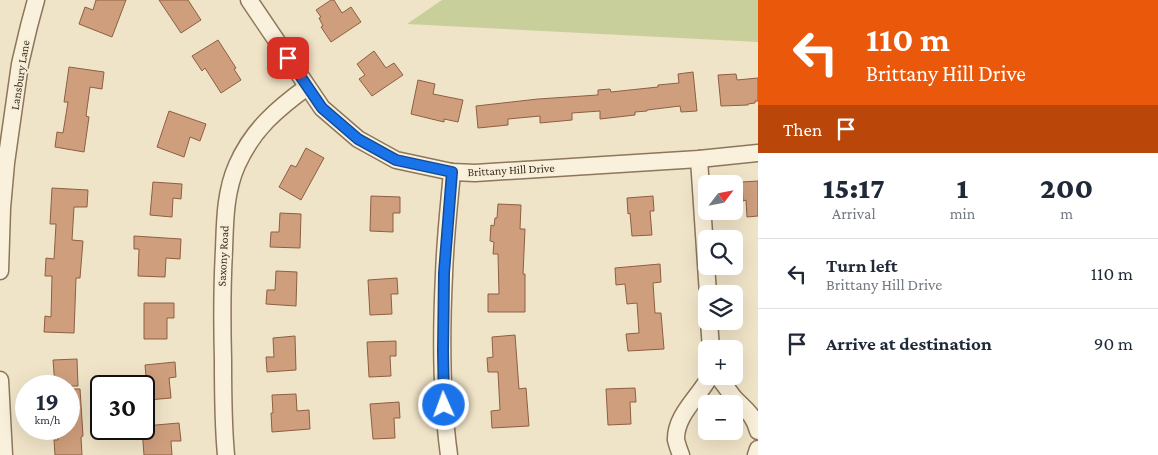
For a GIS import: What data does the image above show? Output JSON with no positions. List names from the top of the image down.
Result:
{
  "streets": {
    "street": ["Lansbury Lane", "Brittany Hill Drive", "Saxony Road"]
  },
  "crossings": [
    ["Brittany Hill Drive", "Saxony Road"]
  ],
  "north": "top right",
  "page": {
    "turn": ["110 m", "Brittany Hill Drive"],
    "then": "Then",
    "eta": [
      "15:17",
      "Arrival",
      "1",
      "min",
      "200",
      "m"
    ],
    "map_buttons": ["+", "−"],
    "list": [
      {
        "name": "Turn left",
        "note": "Brittany Hill Drive",
        "value": "110 m"
      },
      {
        "name": "Arrive at destination",
        "value": "90 m"
      }
    ],
    "speed": "19 km/h",
    "limit": "30"
  }
}
